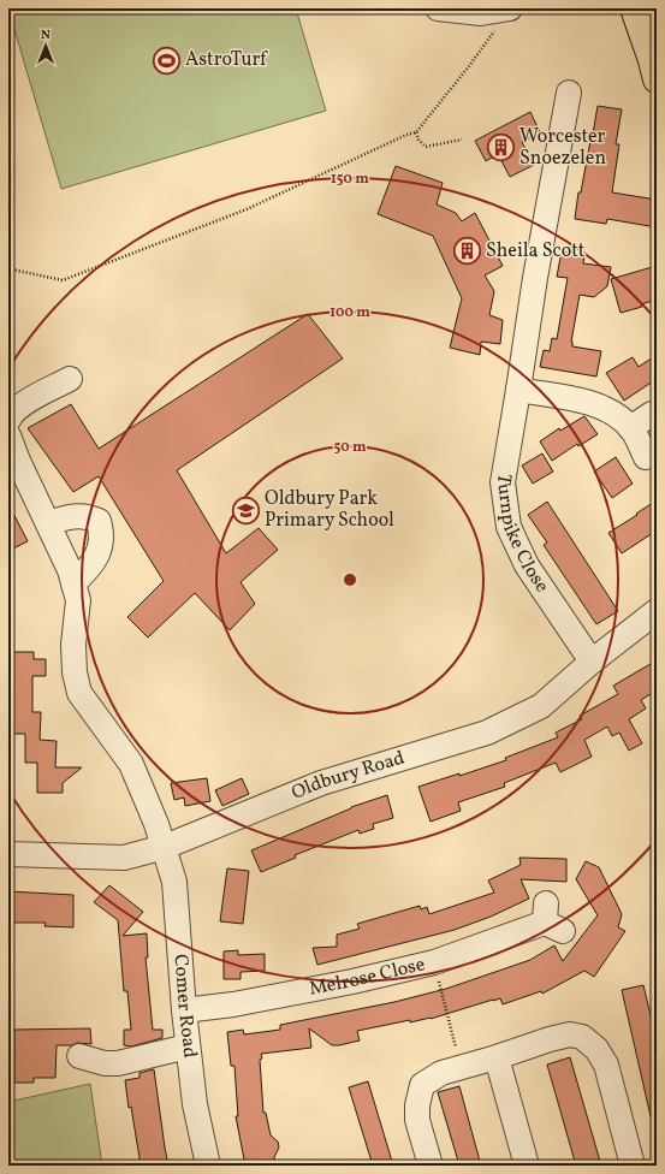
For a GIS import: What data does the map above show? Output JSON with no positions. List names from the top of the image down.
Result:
{
  "streets": {
    "street": [
      "Turnpike Close",
      "Oldbury Road",
      "Melrose Close",
      "Comer Road"
    ]
  },
  "crossings": [
    ["Turnpike Close", "Oldbury Road"],
    ["Oldbury Road", "Comer Road"],
    ["Melrose Close", "Comer Road"]
  ],
  "places": {
    "sports": ["AstroTurf"],
    "building": ["Worcester Snoezelen", "Sheila Scott"],
    "school or university": ["Oldbury Park Primary School"]
  },
  "north": "top",
  "rings": ["150 m", "100 m", "50 m"]
}
